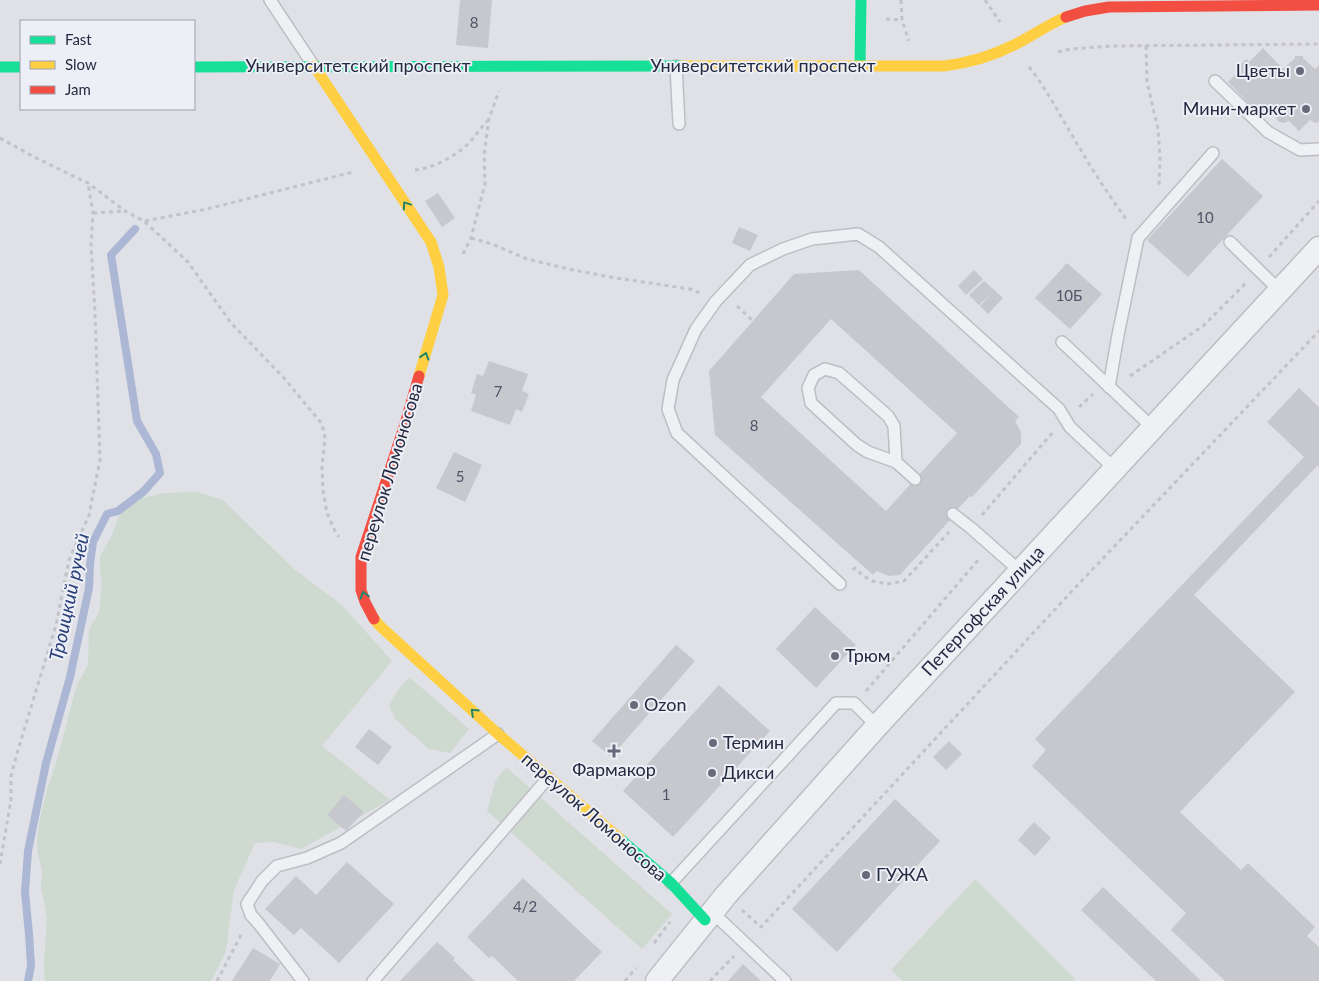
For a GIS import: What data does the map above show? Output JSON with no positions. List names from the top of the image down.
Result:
{
  "streets": {
    "street": ["Университетский проспект", "переулок Ломоносова", "Петергофская улица"]
  },
  "crossings": [
    ["Университетский проспект", "переулок Ломоносова"],
    ["переулок Ломоносова", "Петергофская улица"]
  ],
  "one_way": ["переулок Ломоносова"],
  "water": ["Троицкий ручей"],
  "places": {
    "other": [
      "Цветы",
      "Мини-маркет",
      "Трюм",
      "Ozon",
      "Термин",
      "Дикси",
      "ГУЖА"
    ],
    "health": ["Фармакор"]
  },
  "house_numbers": [
    "8",
    "10",
    "10Б",
    "7",
    "8",
    "5",
    "1",
    "4/2"
  ],
  "legend": ["Fast", "Slow", "Jam"]
}
